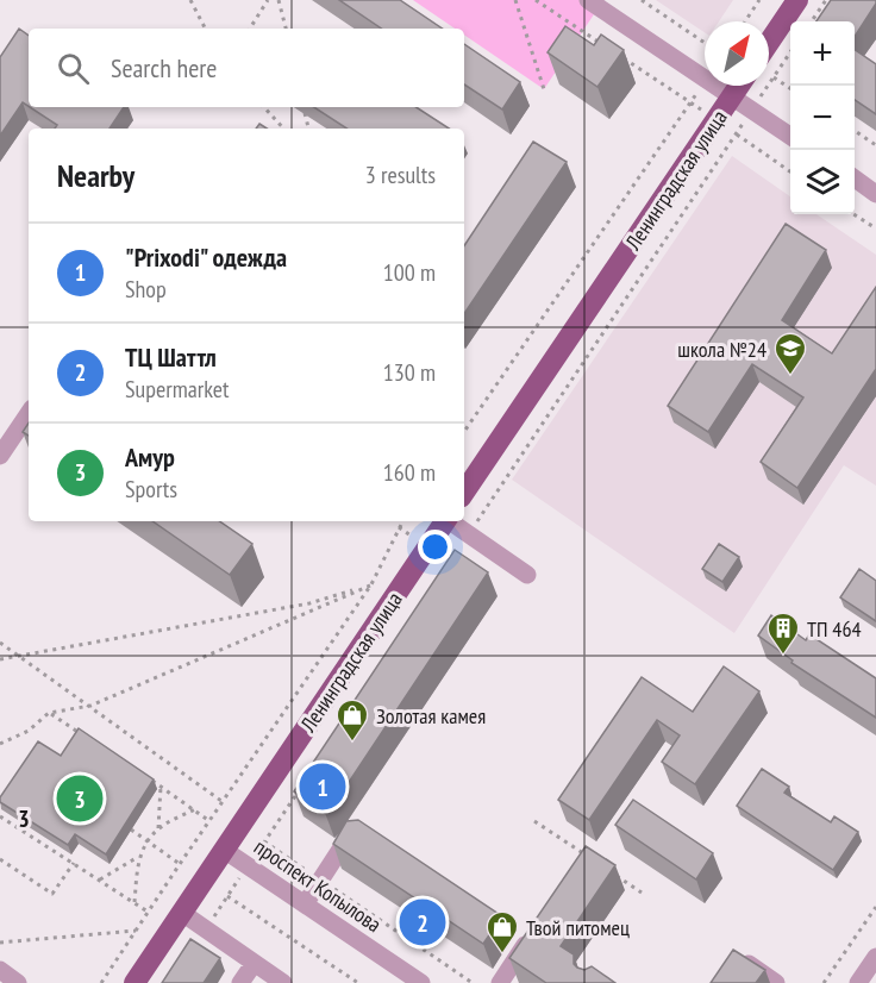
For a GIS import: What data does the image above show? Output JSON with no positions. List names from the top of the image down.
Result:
{
  "streets": {
    "main road": ["Ленинградская улица"],
    "street": ["проспект Копылова"]
  },
  "crossings": [
    ["Ленинградская улица", "проспект Копылова"]
  ],
  "places": {
    "school or university": ["школа №24"],
    "building": ["ТП 464"],
    "shop": ["Золотая камея", "Твой питомец"]
  },
  "north": "top right",
  "page": {
    "map_buttons": ["+", "−"],
    "search": "Search here",
    "heading": ["Nearby", "3 results"],
    "list": [
      {
        "mark": "1",
        "name": "\"Prixodi\" одежда",
        "note": "Shop",
        "value": "100 m"
      },
      {
        "mark": "2",
        "name": "ТЦ Шаттл",
        "note": "Supermarket",
        "value": "130 m"
      },
      {
        "mark": "3",
        "name": "Амур",
        "note": "Sports",
        "value": "160 m"
      }
    ],
    "pins": ["1", "3", "2"]
  },
  "grid": {
    "rows": ["3"]
  }
}
